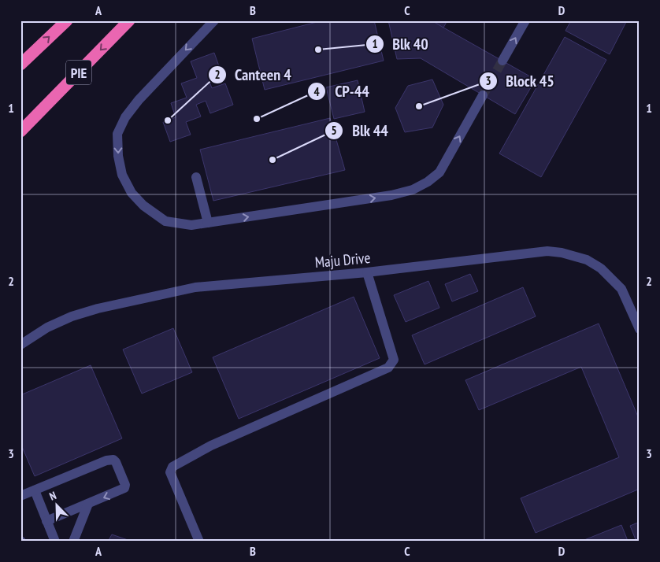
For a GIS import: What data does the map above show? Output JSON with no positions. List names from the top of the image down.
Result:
{
  "streets": {
    "highway": ["PIE"],
    "lane": ["Maju Drive"]
  },
  "places": [
    "Blk 40",
    "Block 45",
    "CP-44",
    "Canteen 4",
    "Blk 44"
  ],
  "north": "top left",
  "grid": {
    "columns": [
      "A",
      "B",
      "C",
      "D"
    ],
    "rows": ["1", "2", "3"]
  }
}
